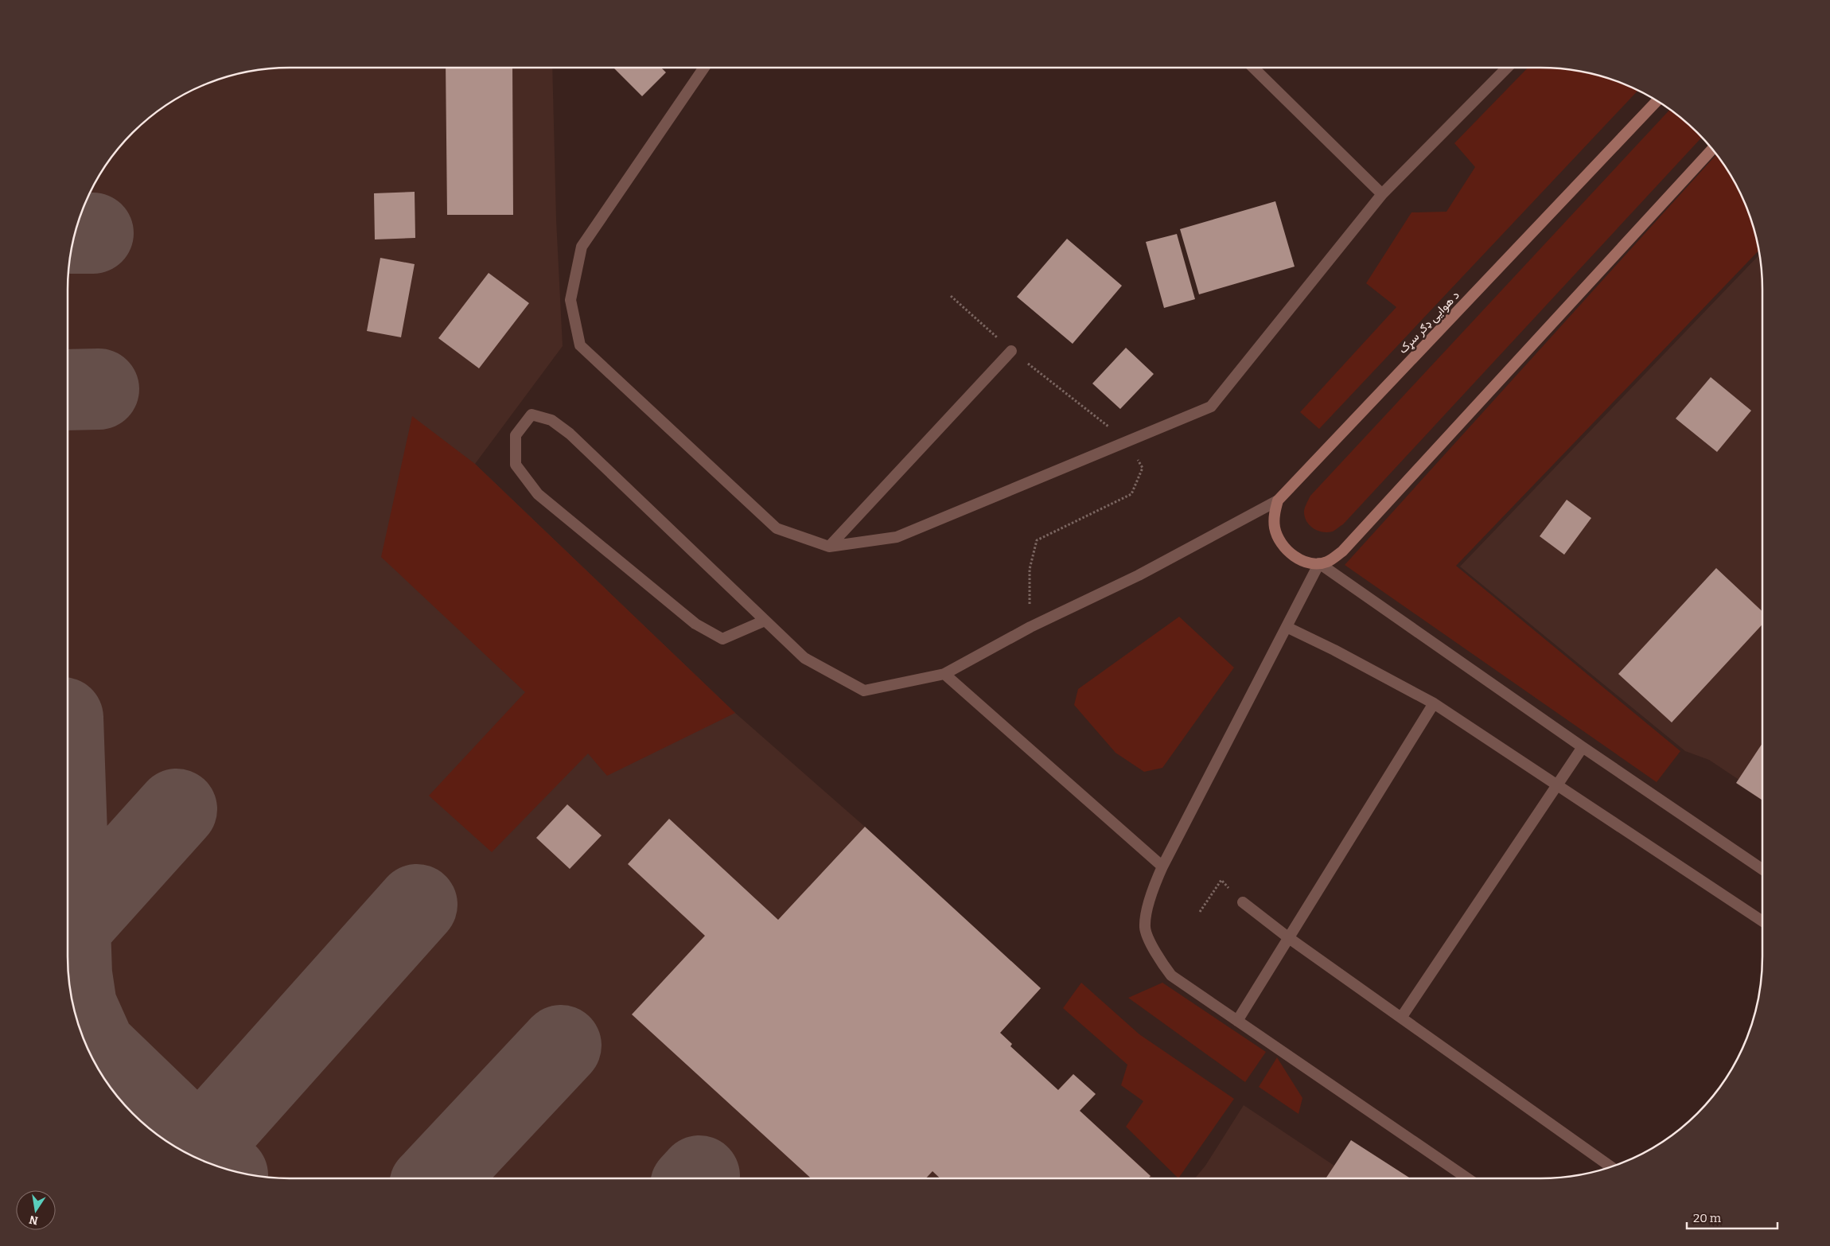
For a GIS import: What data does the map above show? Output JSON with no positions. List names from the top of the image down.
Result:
{
  "streets": {
    "main road": ["د هوایی ډګر سړک"]
  },
  "scale_bar": "20 m",
  "north": "bottom"
}
